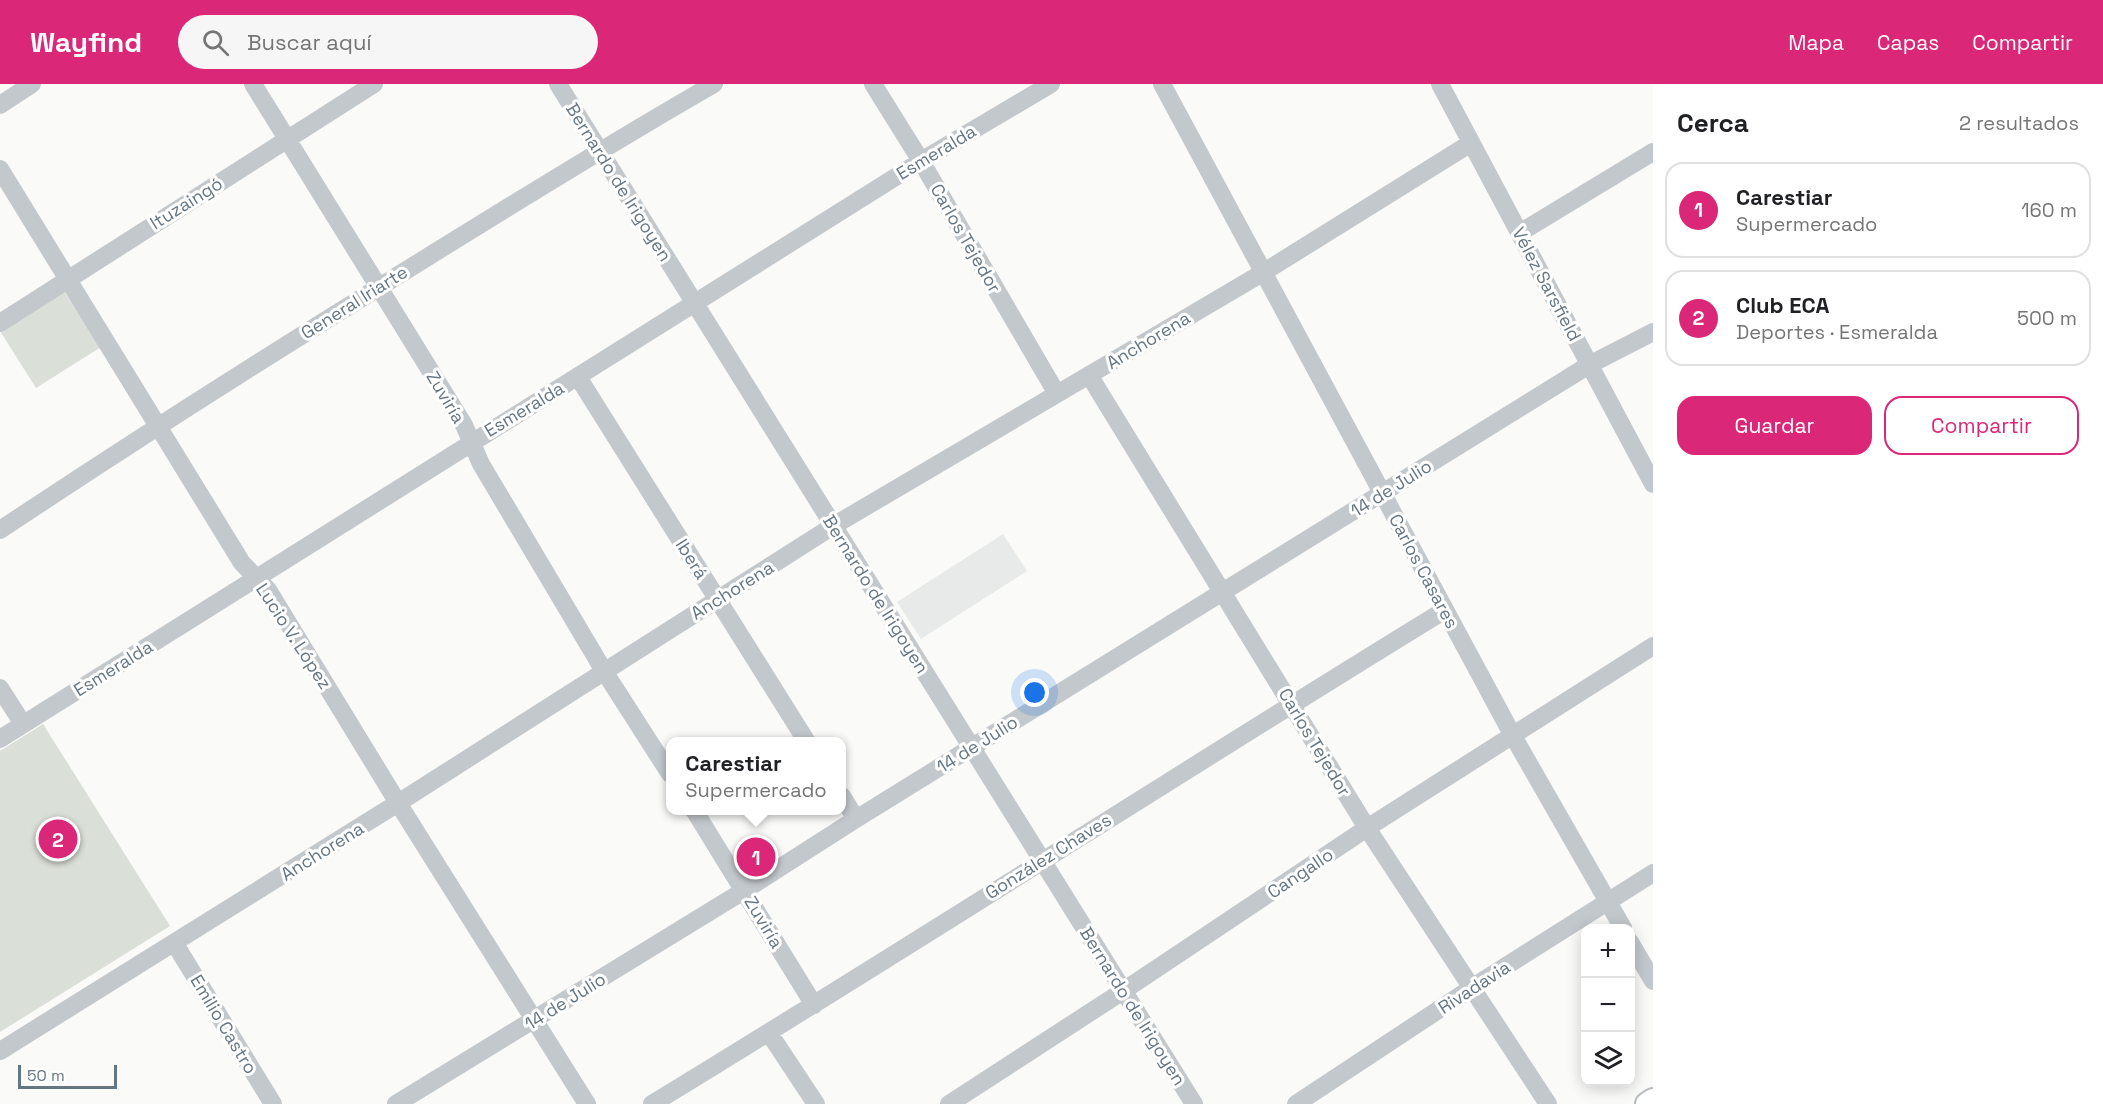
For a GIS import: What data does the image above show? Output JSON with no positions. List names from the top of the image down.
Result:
{
  "streets": {
    "street": [
      "Esmeralda",
      "Bernardo de Irigoyen",
      "Ituzaingó",
      "Carlos Tejedor",
      "Vélez Sarsfield",
      "General Iriarte",
      "Anchorena",
      "Zuviría",
      "14 de Julio",
      "Iberá",
      "Carlos Casares",
      "Lucio V. López",
      "González Chaves",
      "Cangallo",
      "Rivadavia",
      "Emilio Castro"
    ]
  },
  "crossings": [
    ["Esmeralda", "Bernardo de Irigoyen"],
    ["Esmeralda", "Carlos Tejedor"],
    ["Esmeralda", "Zuviría"],
    ["Esmeralda", "Iberá"],
    ["Esmeralda", "Lucio V. López"],
    ["Bernardo de Irigoyen", "General Iriarte"],
    ["Bernardo de Irigoyen", "Anchorena"],
    ["Bernardo de Irigoyen", "14 de Julio"],
    ["Bernardo de Irigoyen", "González Chaves"],
    ["Bernardo de Irigoyen", "Cangallo"],
    ["Ituzaingó", "Zuviría"],
    ["Ituzaingó", "Lucio V. López"],
    ["Carlos Tejedor", "Anchorena"],
    ["Carlos Tejedor", "14 de Julio"],
    ["Carlos Tejedor", "González Chaves"],
    ["Carlos Tejedor", "Cangallo"],
    ["Carlos Tejedor", "Rivadavia"],
    ["Vélez Sarsfield", "Anchorena"],
    ["Vélez Sarsfield", "14 de Julio"],
    ["General Iriarte", "Zuviría"],
    ["General Iriarte", "Lucio V. López"],
    ["Anchorena", "Zuviría"],
    ["Anchorena", "Iberá"],
    ["Anchorena", "Carlos Casares"],
    ["Anchorena", "Lucio V. López"],
    ["Anchorena", "Emilio Castro"],
    ["Zuviría", "14 de Julio"],
    ["Zuviría", "González Chaves"],
    ["14 de Julio", "Carlos Casares"],
    ["14 de Julio", "Lucio V. López"],
    ["Carlos Casares", "González Chaves"],
    ["Carlos Casares", "Cangallo"],
    ["Carlos Casares", "Rivadavia"]
  ],
  "scale_bar": "50 m",
  "page": {
    "header": "Wayfind",
    "search": "Buscar aquí",
    "nav": ["Mapa", "Capas", "Compartir"],
    "heading": ["Cerca", "2 resultados"],
    "list": [
      {
        "mark": "1",
        "name": "Carestiar",
        "note": "Supermercado",
        "value": "160 m"
      },
      {
        "mark": "2",
        "name": "Club ECA",
        "note": "Deportes · Esmeralda",
        "value": "500 m"
      }
    ],
    "buttons": ["Guardar", "Compartir"],
    "popup": ["Carestiar", "Supermercado"],
    "pins": ["2", "1"],
    "map_buttons": ["+", "−"],
    "scale": "50 m"
  }
}
